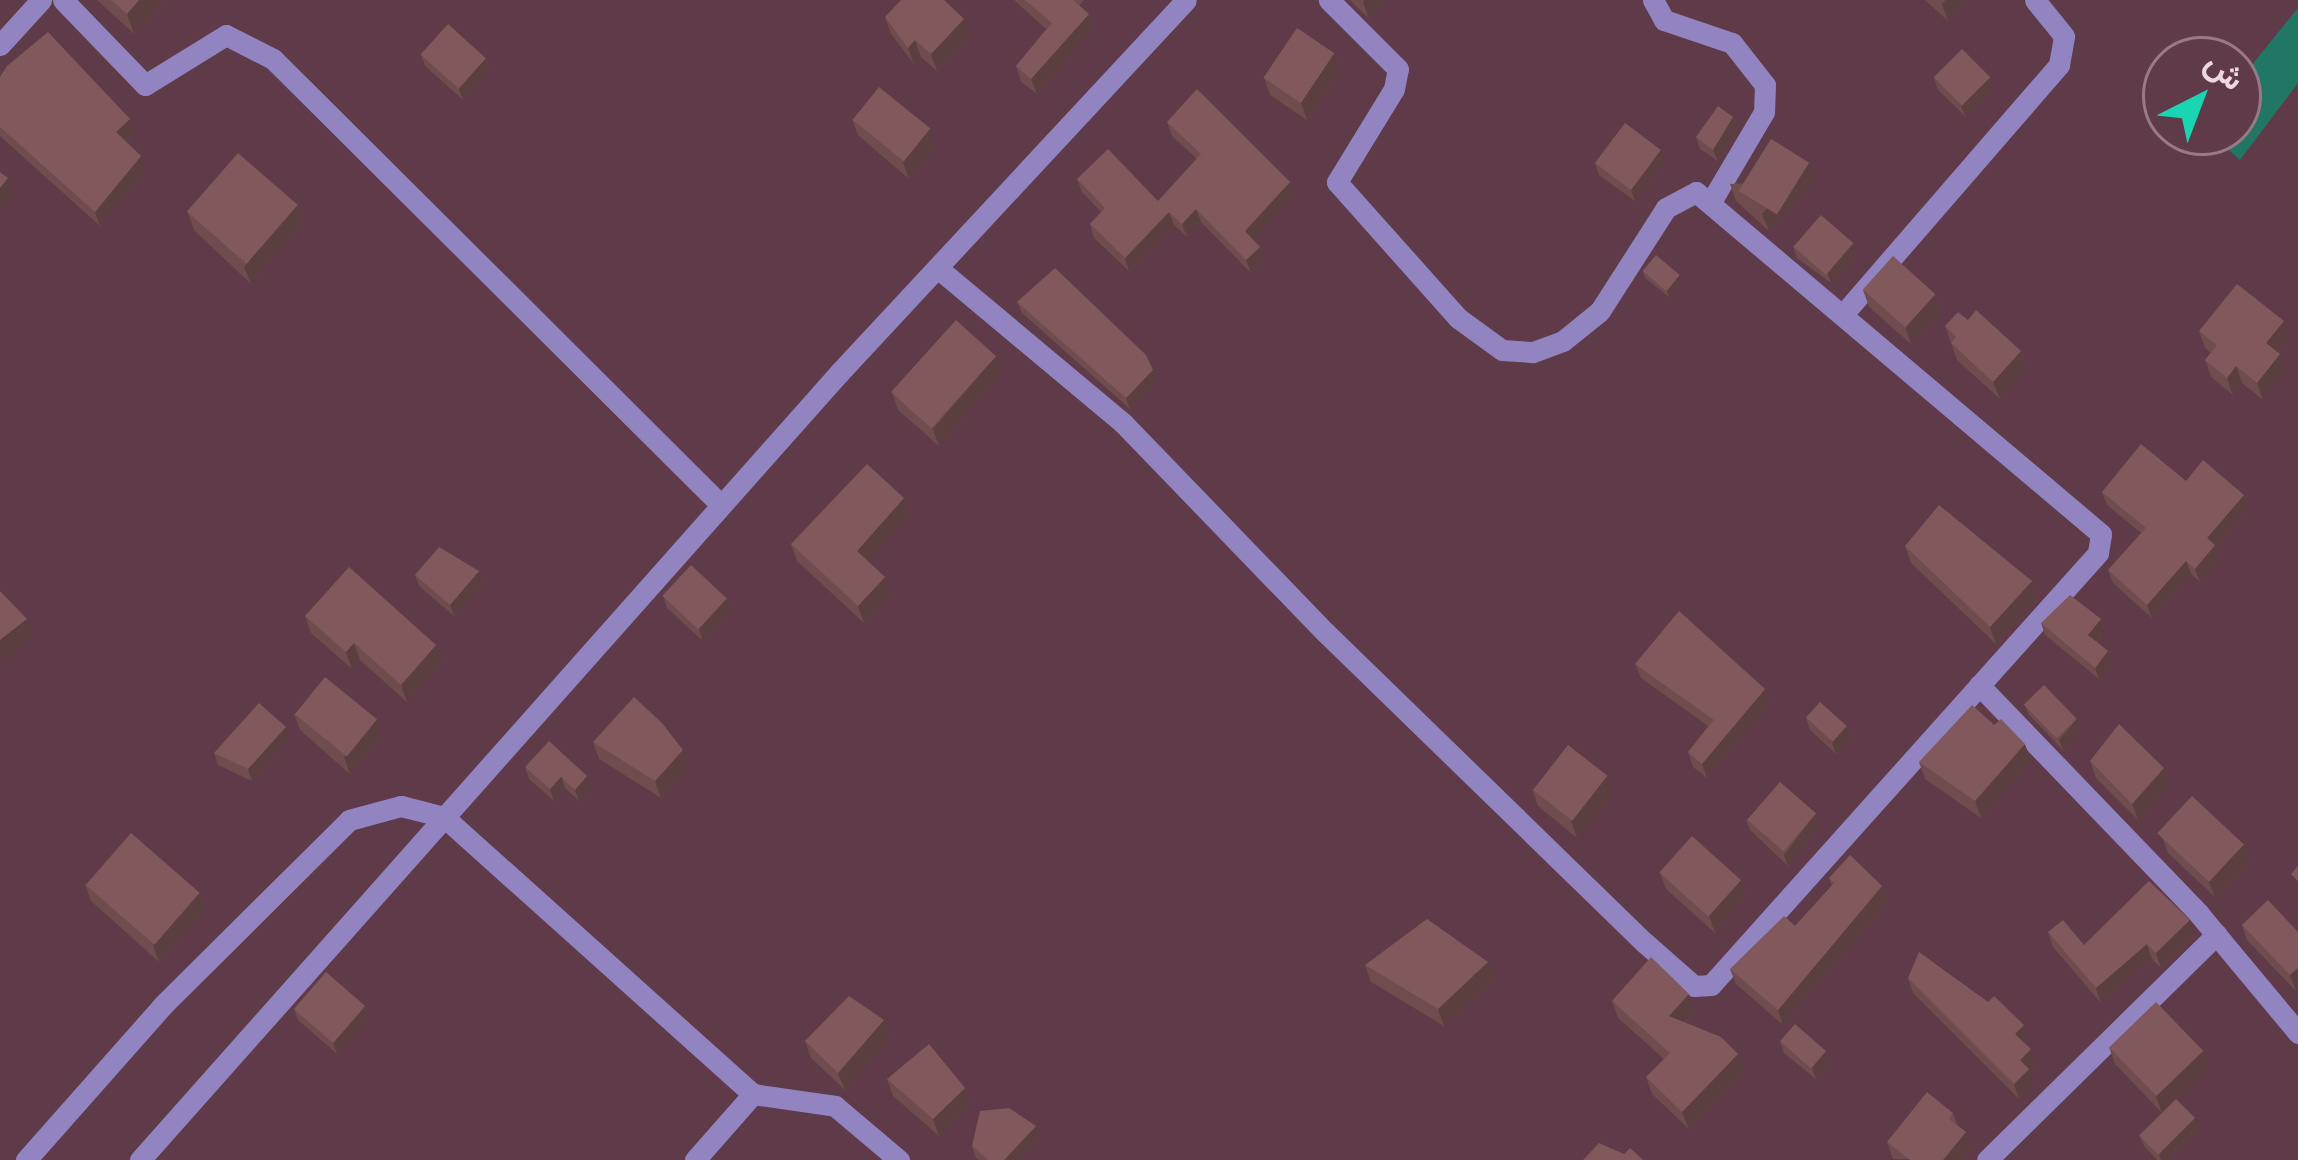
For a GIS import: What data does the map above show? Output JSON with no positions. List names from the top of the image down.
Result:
{
  "north": "top right"
}
